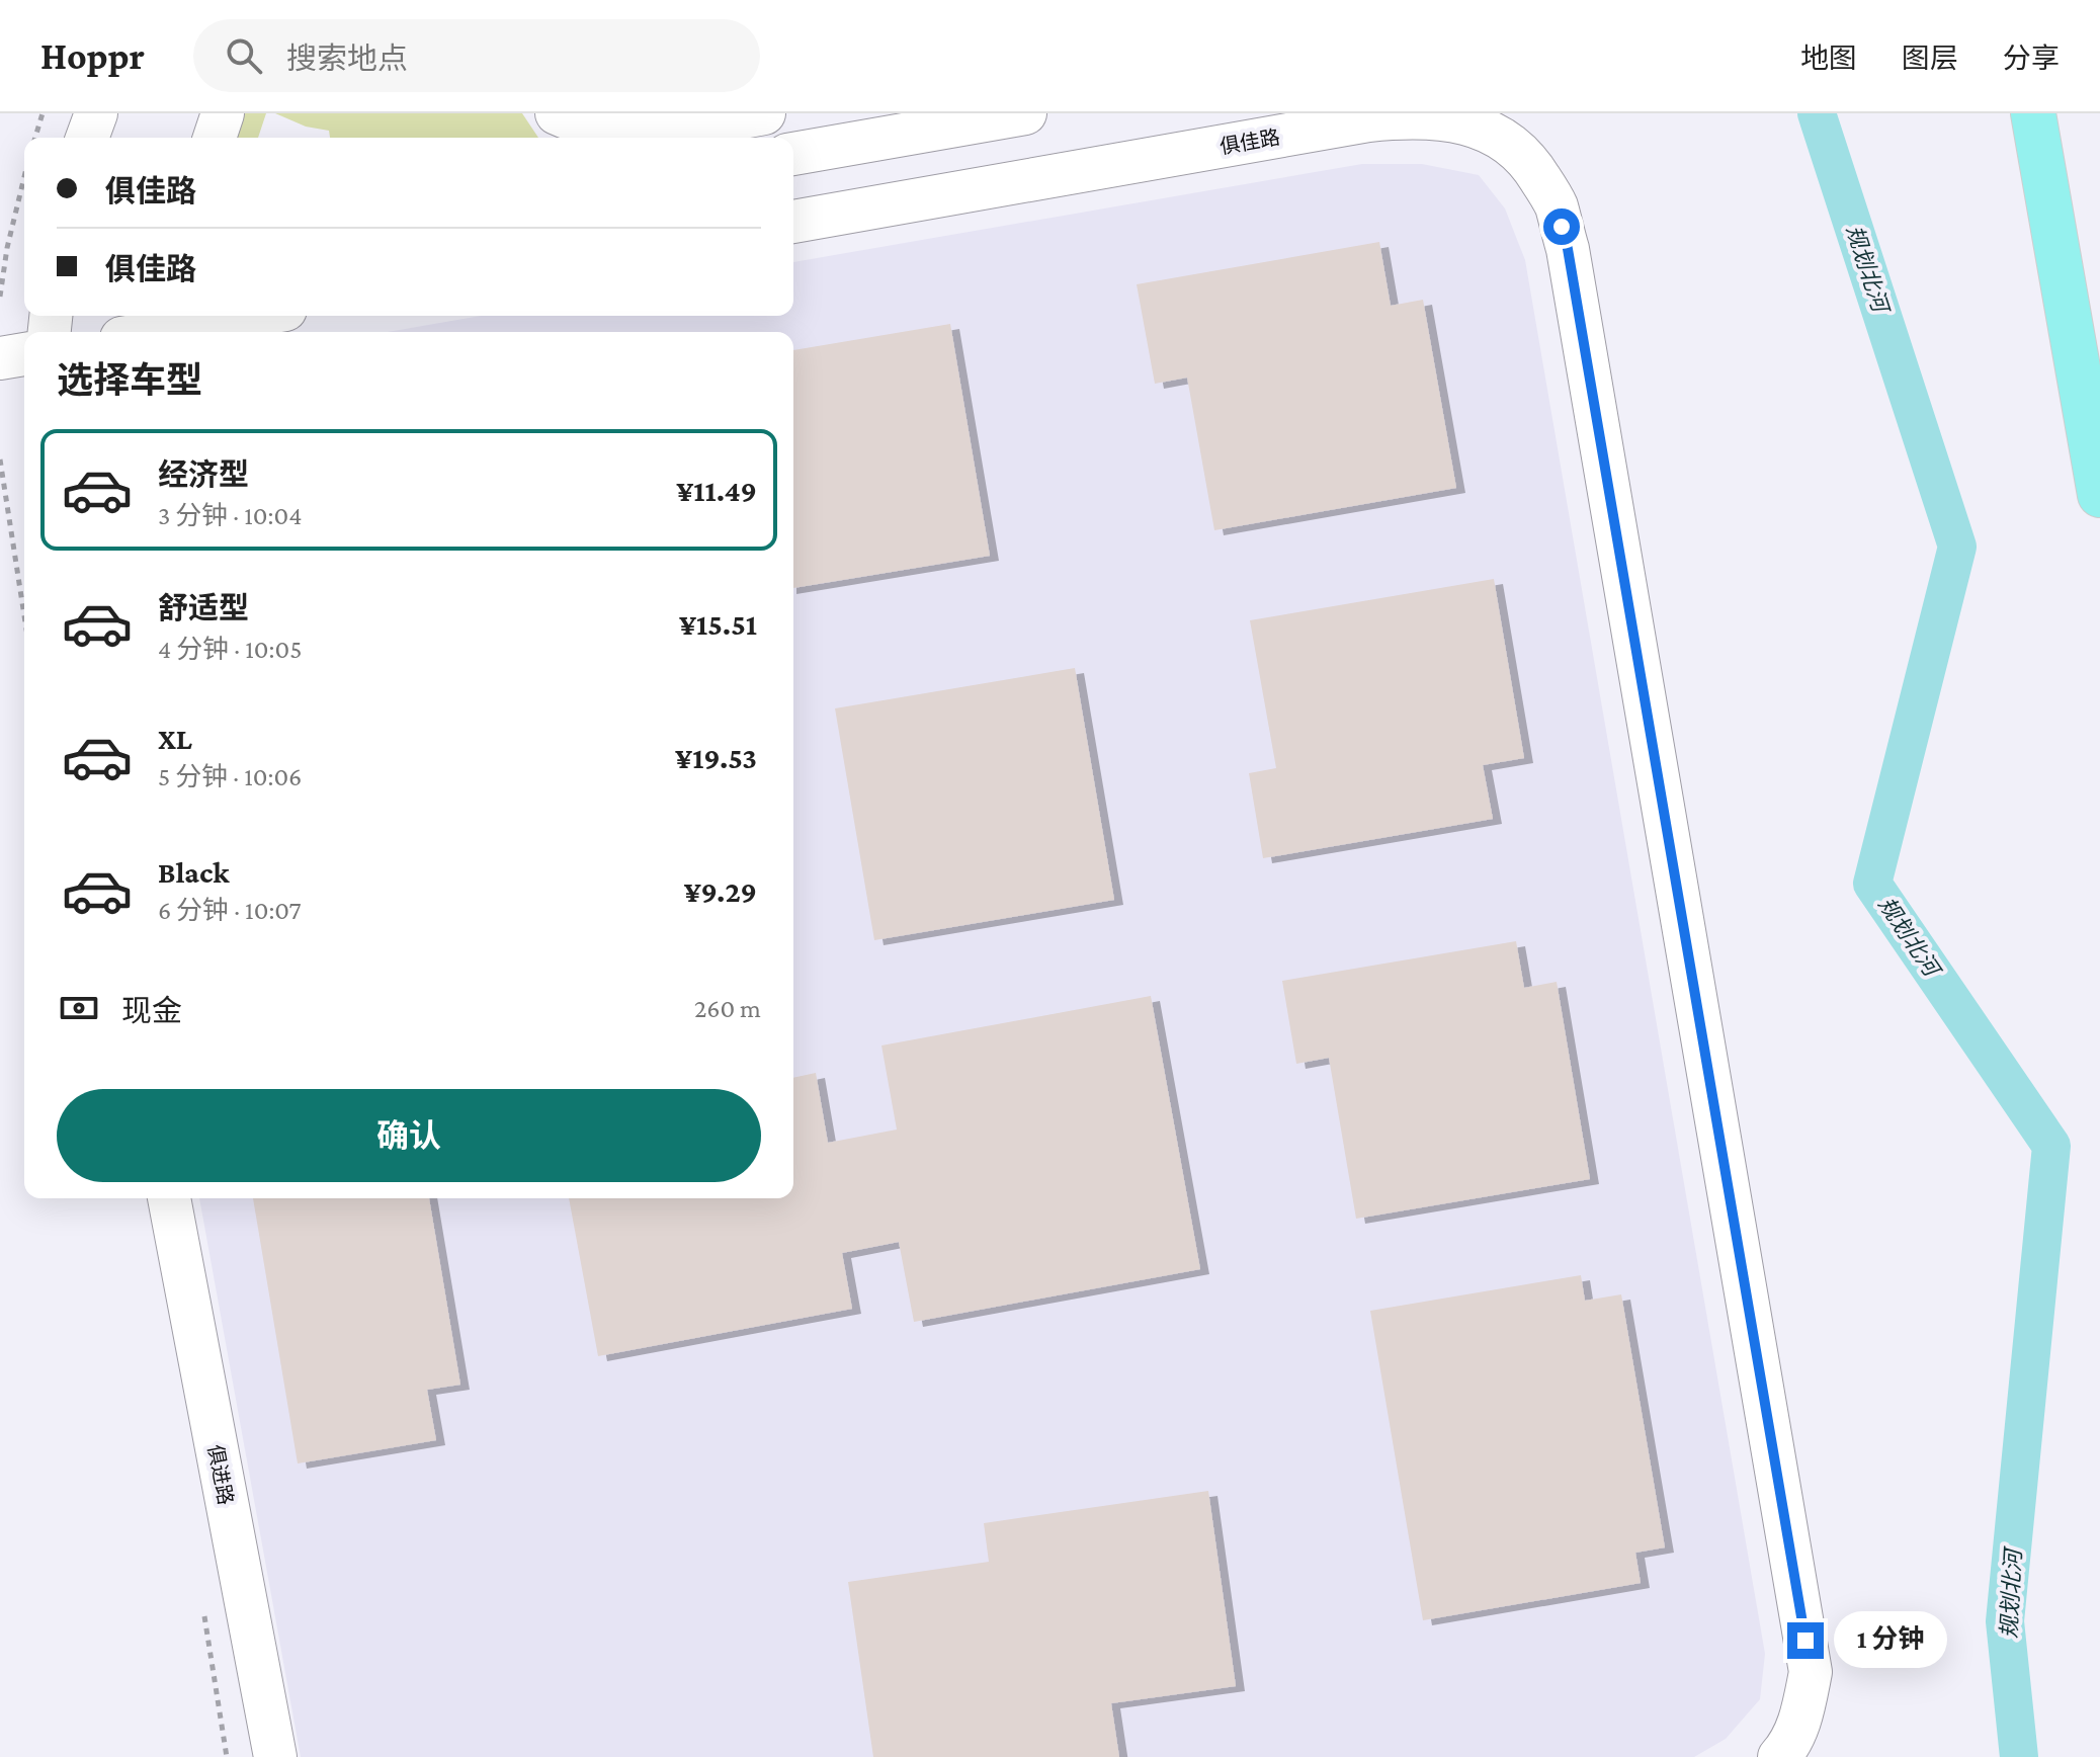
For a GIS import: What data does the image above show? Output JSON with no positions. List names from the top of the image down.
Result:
{
  "streets": {
    "street": ["俱佳路", "俱进路"]
  },
  "water": ["规划北河"],
  "page": {
    "header": "Hoppr",
    "search": "搜索地点",
    "nav": ["地图", "图层", "分享"],
    "banner": ["俱佳路", "俱佳路"],
    "heading": "选择车型",
    "list": [
      {
        "name": "经济型",
        "note": "3 分钟 · 10:04",
        "value": "¥11.49"
      },
      {
        "name": "舒适型",
        "note": "4 分钟 · 10:05",
        "value": "¥15.51"
      },
      {
        "name": "XL",
        "note": "5 分钟 · 10:06",
        "value": "¥19.53"
      },
      {
        "name": "Black",
        "note": "6 分钟 · 10:07",
        "value": "¥9.29"
      }
    ],
    "pay": ["现金", "260 m"],
    "buttons": "确认",
    "bubble": "1 分钟"
  }
}
